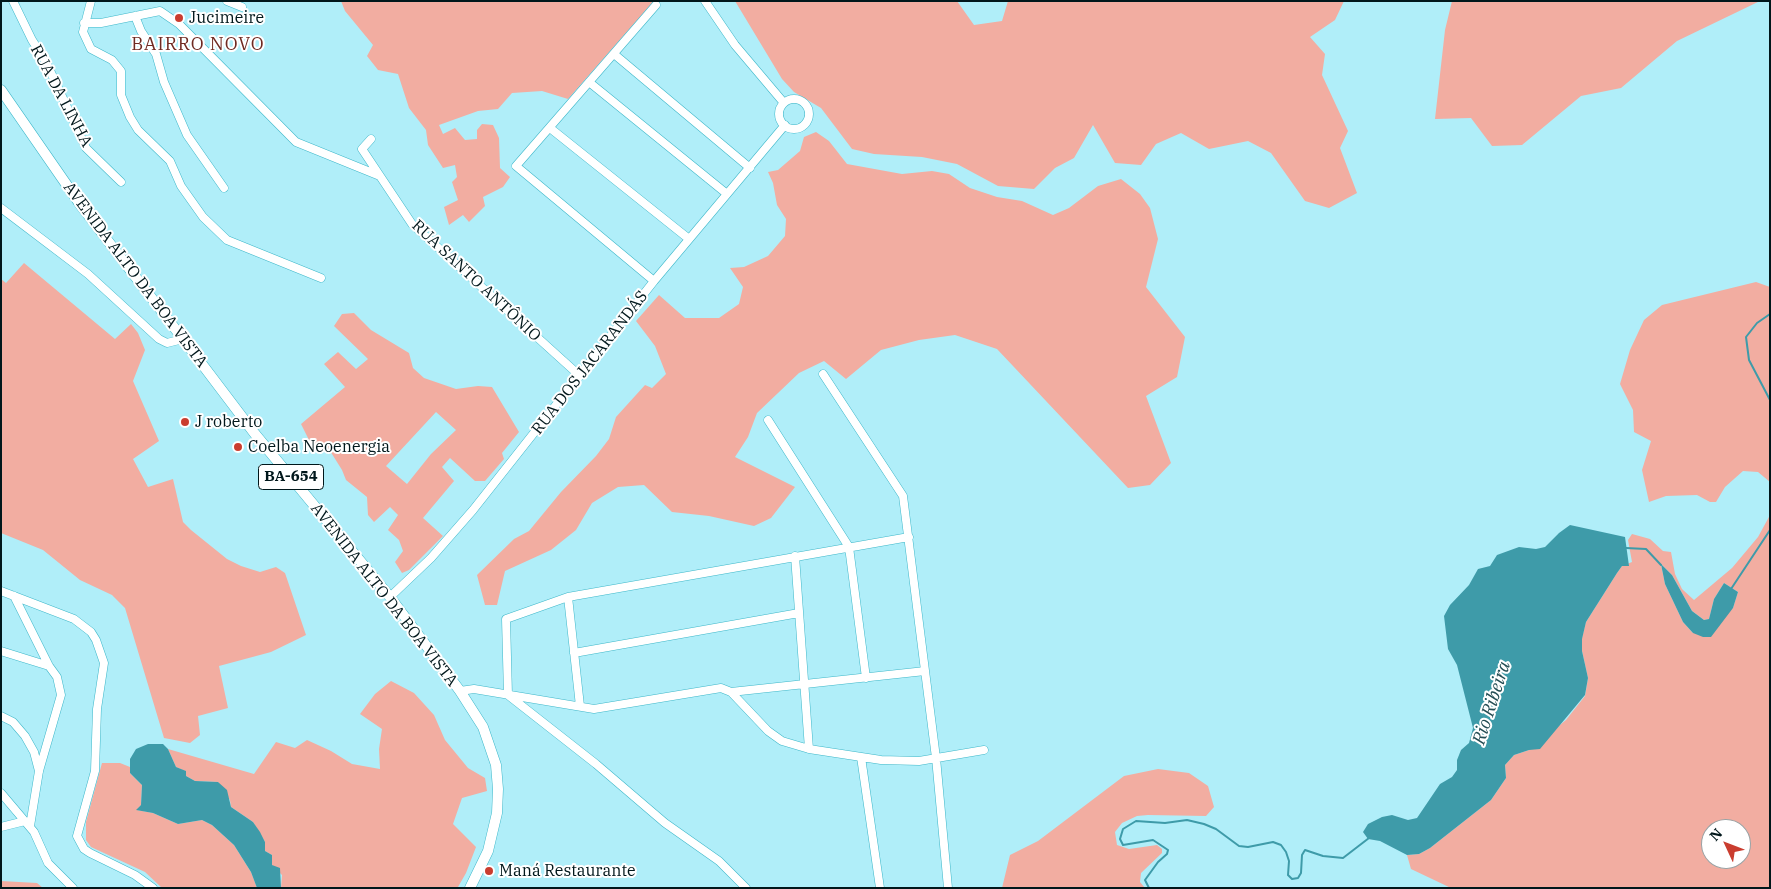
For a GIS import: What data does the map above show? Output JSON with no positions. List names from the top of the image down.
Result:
{
  "streets": {
    "main road": ["AVENIDA ALTO DA BOA VISTA", "BA-654"],
    "street": ["RUA DA LINHA", "RUA SANTO ANTÔNIO", "RUA DOS JACARANDÁS"]
  },
  "crossings": [
    ["AVENIDA ALTO DA BOA VISTA", "RUA DOS JACARANDÁS"],
    ["RUA SANTO ANTÔNIO", "RUA DOS JACARANDÁS"]
  ],
  "districts": ["BAIRRO NOVO"],
  "water": ["Rio Ribeira"],
  "places": [
    "Jucimeire",
    "J roberto",
    "Coelba Neoenergia",
    "Maná Restaurante"
  ],
  "north": "top left"
}
